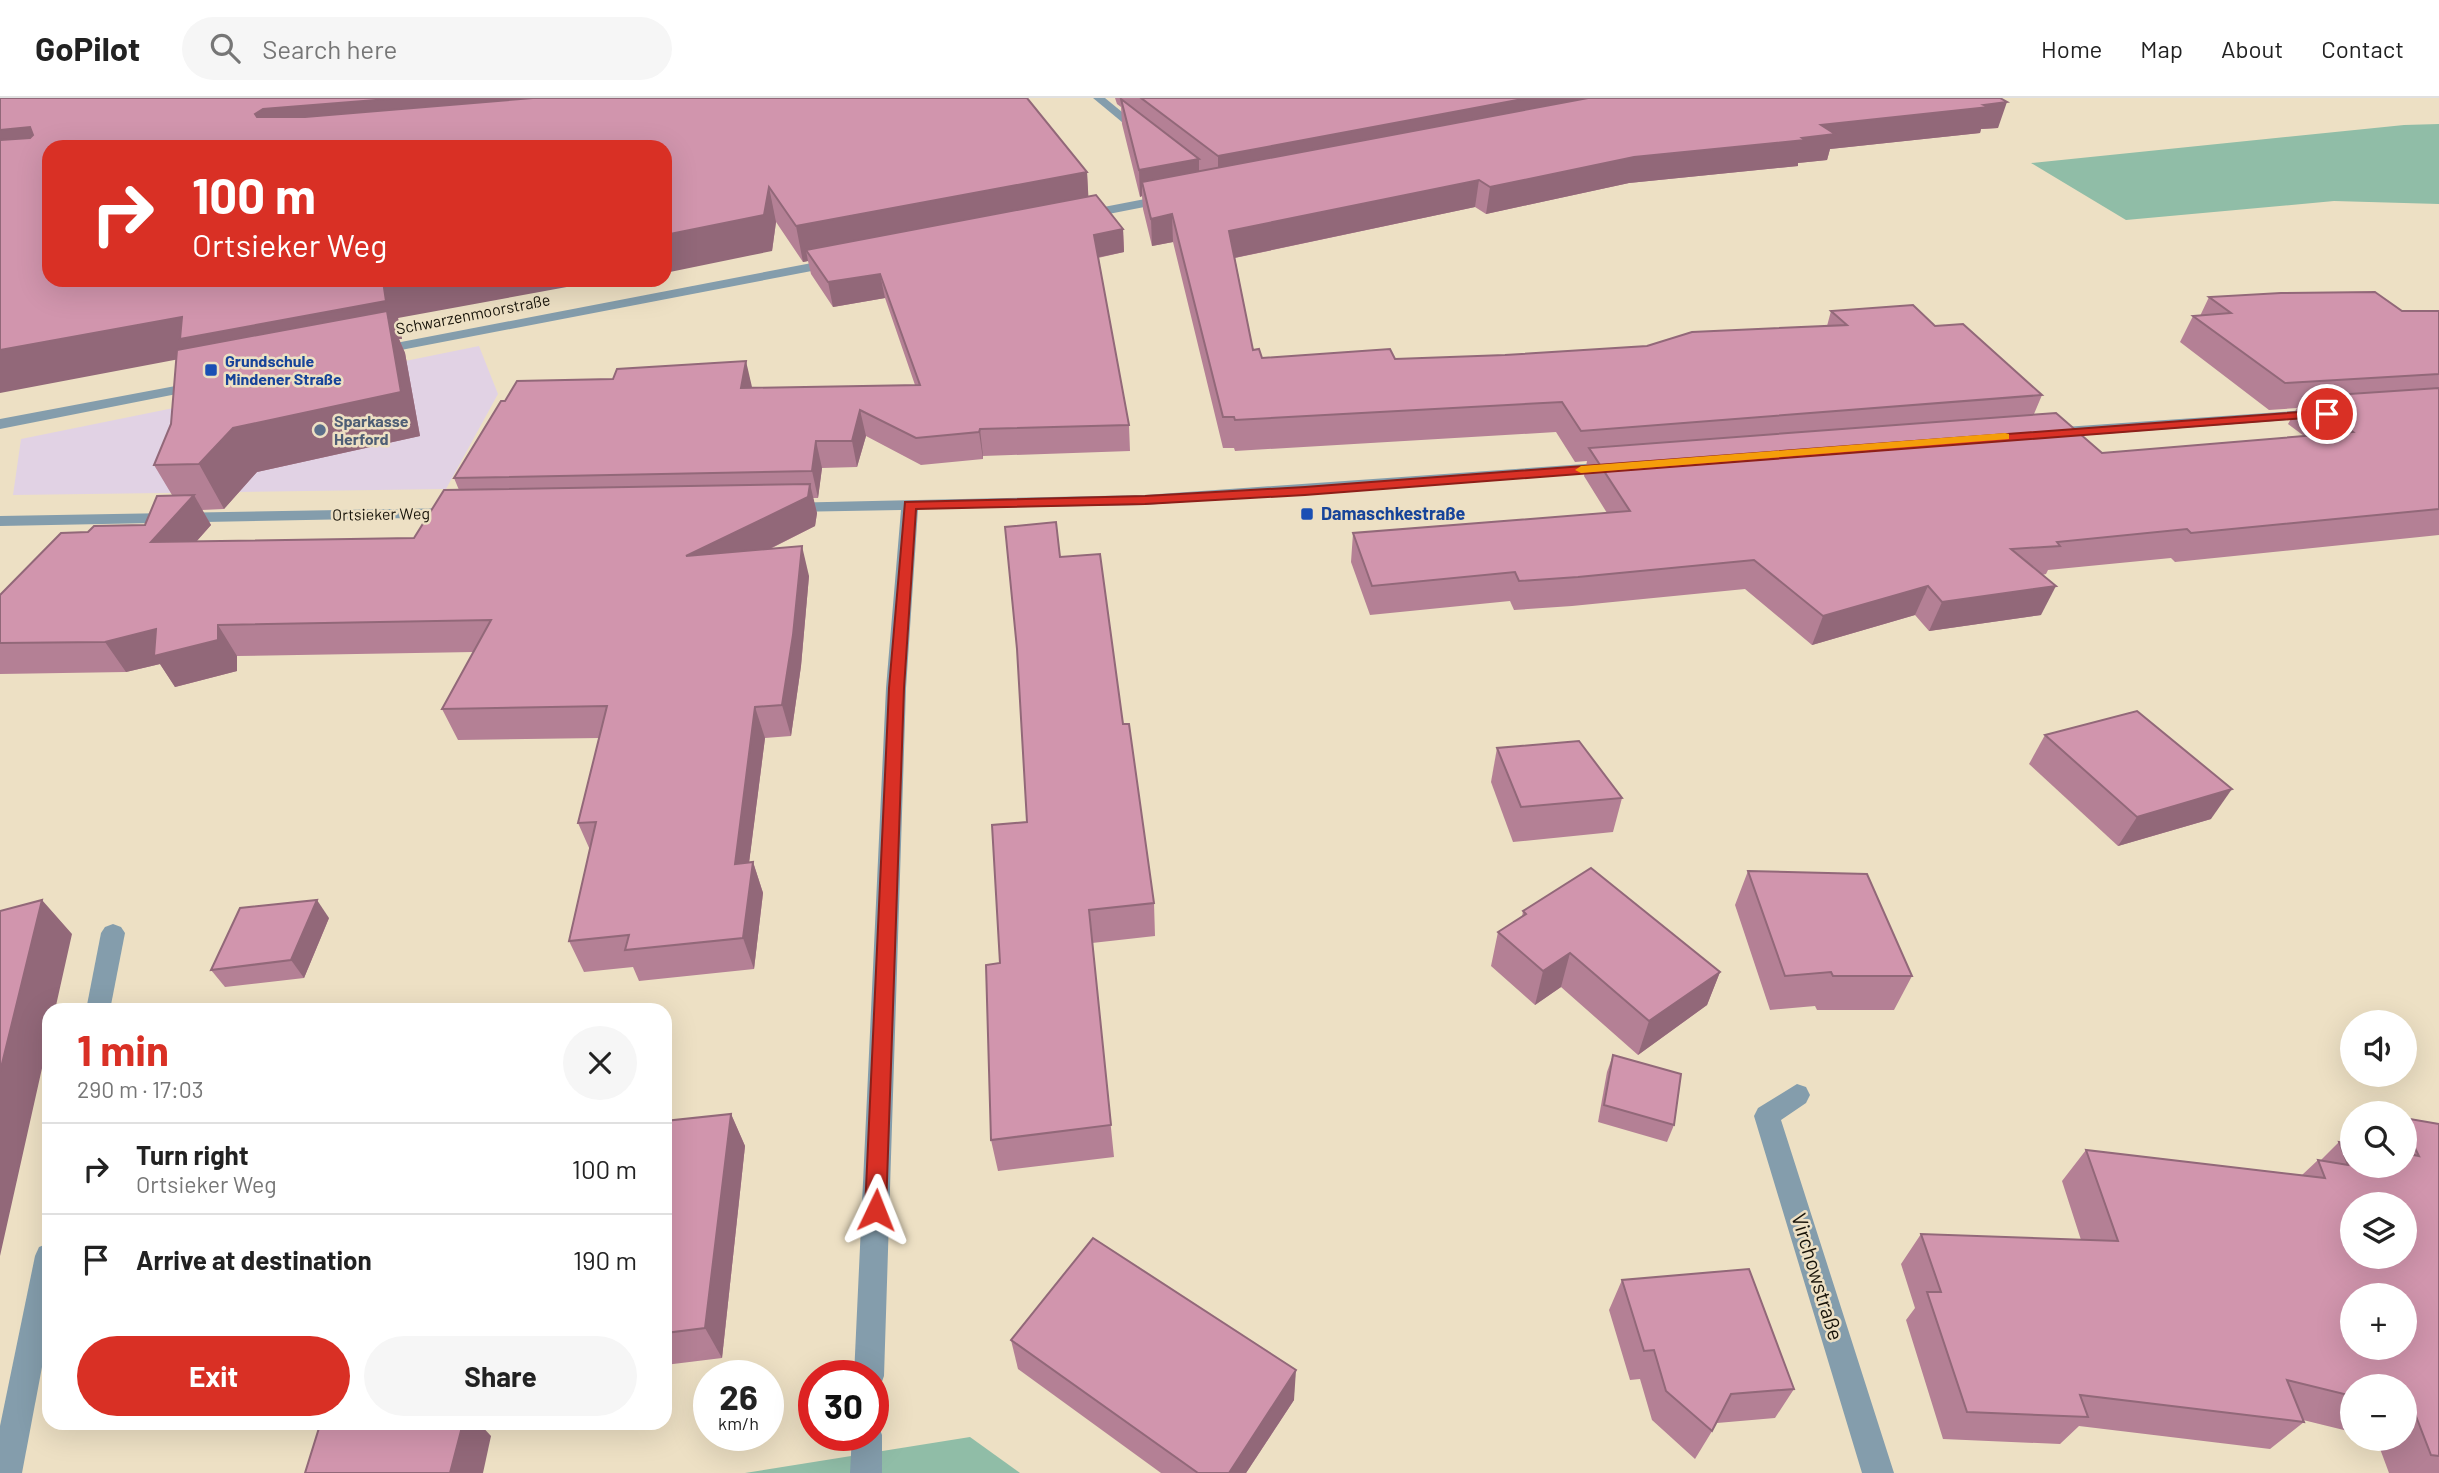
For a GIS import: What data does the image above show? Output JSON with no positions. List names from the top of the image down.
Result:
{
  "streets": {
    "street": ["Schwarzenmoorstraße", "Ortsieker Weg", "Virchowstraße"]
  },
  "places": {
    "transit": ["Grundschule Mindener Straße", "Damaschkestraße"],
    "other": ["Sparkasse Herford"]
  },
  "page": {
    "header": "GoPilot",
    "search": "Search here",
    "nav": [
      "Home",
      "Map",
      "About",
      "Contact"
    ],
    "turn": ["100 m", "Ortsieker Weg"],
    "heading": ["1 min", "290 m · 17:03"],
    "map_buttons": ["+", "−"],
    "list": [
      {
        "name": "Turn right",
        "note": "Ortsieker Weg",
        "value": "100 m"
      },
      {
        "name": "Arrive at destination",
        "value": "190 m"
      }
    ],
    "buttons": ["Exit", "Share"],
    "speed": "26 km/h",
    "limit": "30"
  }
}
